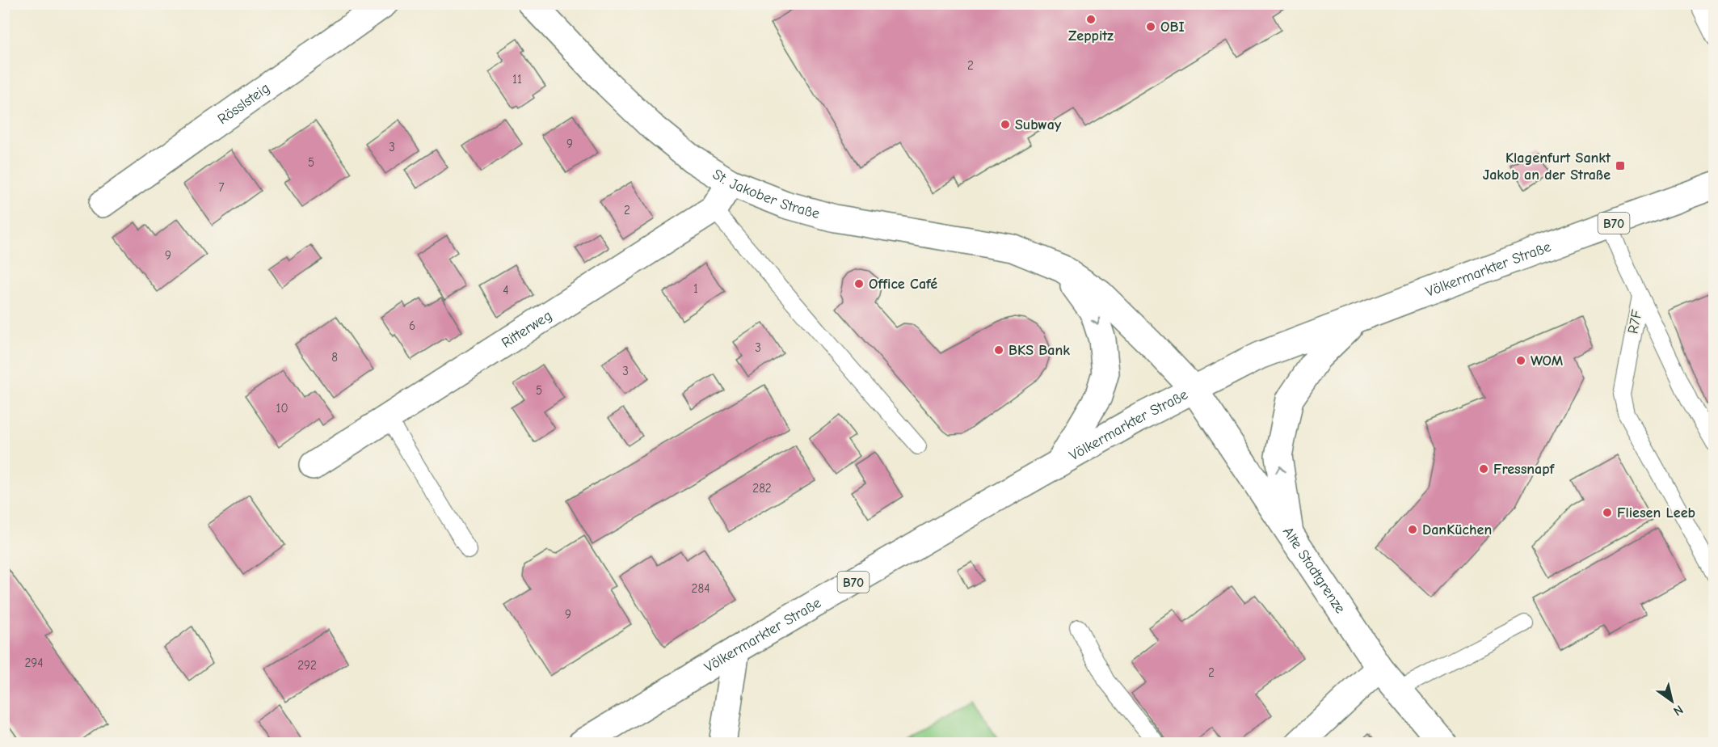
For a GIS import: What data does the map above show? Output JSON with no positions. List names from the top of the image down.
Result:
{
  "streets": {
    "main road": [
      "Rösslsteig",
      "St. Jakober Straße",
      "B70",
      "Völkermarkter Straße",
      "Ritterweg",
      "Alte Stadtgrenze"
    ],
    "lane": ["R7F"]
  },
  "crossings": [
    ["St. Jakober Straße", "Völkermarkter Straße"],
    ["St. Jakober Straße", "Ritterweg"],
    ["St. Jakober Straße", "Alte Stadtgrenze"],
    ["Völkermarkter Straße", "R7F"],
    ["Völkermarkter Straße", "Alte Stadtgrenze"]
  ],
  "places": {
    "other": [
      "Zeppitz",
      "OBI",
      "Subway",
      "Office Café",
      "BKS Bank",
      "WOM",
      "Fressnapf",
      "Fliesen Leeb",
      "DanKüchen"
    ],
    "transit": ["Klagenfurt Sankt Jakob an der Straße"]
  },
  "house_numbers": [
    "2",
    "11",
    "9",
    "3",
    "5",
    "7",
    "2",
    "9",
    "1",
    "4",
    "6",
    "3",
    "8",
    "3",
    "5",
    "10",
    "282",
    "284",
    "9",
    "294",
    "292",
    "2"
  ],
  "north": "bottom right"
}
